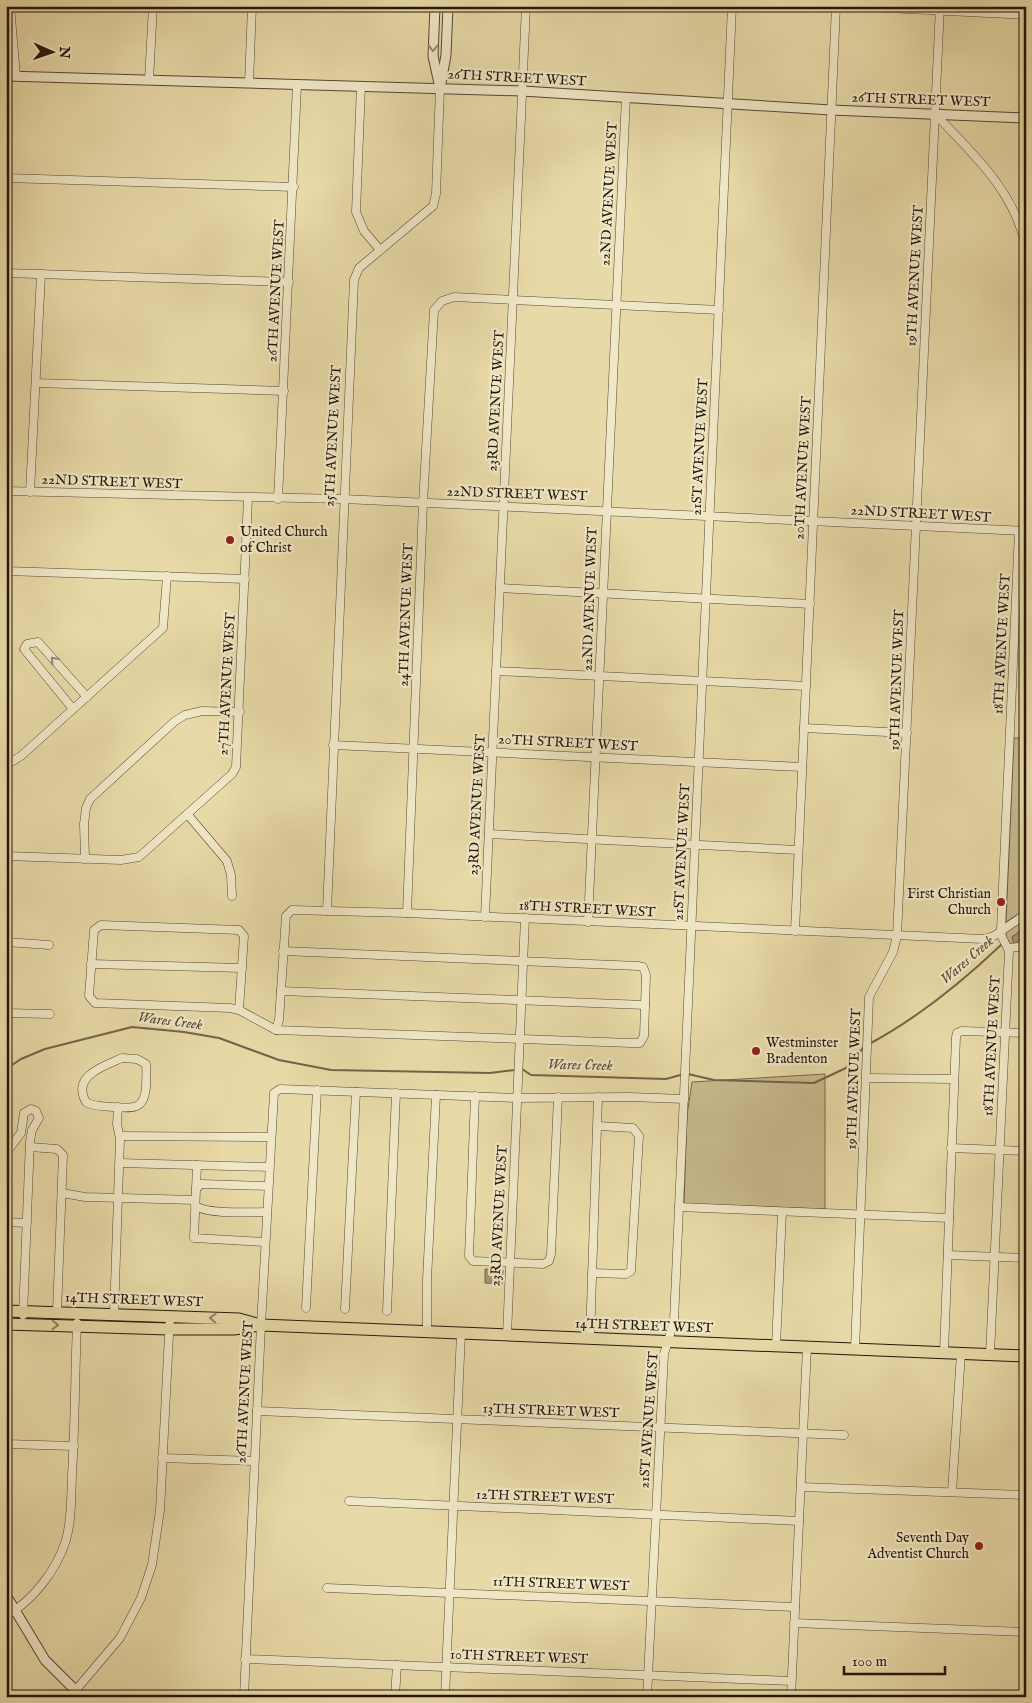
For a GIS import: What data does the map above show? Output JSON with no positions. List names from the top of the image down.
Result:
{
  "streets": {
    "main road": ["14TH STREET WEST"],
    "street": [
      "26TH STREET WEST",
      "22ND AVENUE WEST",
      "19TH AVENUE WEST",
      "26TH AVENUE WEST",
      "23RD AVENUE WEST",
      "25TH AVENUE WEST",
      "21ST AVENUE WEST",
      "20TH AVENUE WEST",
      "22ND STREET WEST",
      "24TH AVENUE WEST",
      "18TH AVENUE WEST",
      "27TH AVENUE WEST",
      "20TH STREET WEST",
      "18TH STREET WEST",
      "13TH STREET WEST",
      "12TH STREET WEST",
      "11TH STREET WEST",
      "10TH STREET WEST"
    ]
  },
  "crossings": [
    ["26TH STREET WEST", "22ND AVENUE WEST"],
    ["26TH STREET WEST", "19TH AVENUE WEST"],
    ["26TH STREET WEST", "26TH AVENUE WEST"],
    ["26TH STREET WEST", "23RD AVENUE WEST"],
    ["26TH STREET WEST", "25TH AVENUE WEST"],
    ["26TH STREET WEST", "21ST AVENUE WEST"],
    ["26TH STREET WEST", "20TH AVENUE WEST"],
    ["22ND AVENUE WEST", "22ND STREET WEST"],
    ["22ND AVENUE WEST", "20TH STREET WEST"],
    ["22ND AVENUE WEST", "18TH STREET WEST"],
    ["19TH AVENUE WEST", "22ND STREET WEST"],
    ["19TH AVENUE WEST", "18TH STREET WEST"],
    ["19TH AVENUE WEST", "14TH STREET WEST"],
    ["26TH AVENUE WEST", "22ND STREET WEST"],
    ["26TH AVENUE WEST", "14TH STREET WEST"],
    ["26TH AVENUE WEST", "13TH STREET WEST"],
    ["26TH AVENUE WEST", "10TH STREET WEST"],
    ["23RD AVENUE WEST", "22ND STREET WEST"],
    ["23RD AVENUE WEST", "24TH AVENUE WEST"],
    ["23RD AVENUE WEST", "20TH STREET WEST"],
    ["23RD AVENUE WEST", "18TH STREET WEST"],
    ["23RD AVENUE WEST", "14TH STREET WEST"],
    ["25TH AVENUE WEST", "22ND STREET WEST"],
    ["25TH AVENUE WEST", "20TH STREET WEST"],
    ["25TH AVENUE WEST", "18TH STREET WEST"],
    ["21ST AVENUE WEST", "22ND STREET WEST"],
    ["21ST AVENUE WEST", "20TH STREET WEST"],
    ["21ST AVENUE WEST", "18TH STREET WEST"],
    ["21ST AVENUE WEST", "14TH STREET WEST"],
    ["21ST AVENUE WEST", "13TH STREET WEST"],
    ["21ST AVENUE WEST", "12TH STREET WEST"],
    ["21ST AVENUE WEST", "11TH STREET WEST"],
    ["21ST AVENUE WEST", "10TH STREET WEST"],
    ["20TH AVENUE WEST", "22ND STREET WEST"],
    ["20TH AVENUE WEST", "20TH STREET WEST"],
    ["20TH AVENUE WEST", "18TH STREET WEST"],
    ["22ND STREET WEST", "24TH AVENUE WEST"],
    ["22ND STREET WEST", "18TH AVENUE WEST"],
    ["22ND STREET WEST", "27TH AVENUE WEST"],
    ["24TH AVENUE WEST", "20TH STREET WEST"],
    ["24TH AVENUE WEST", "18TH STREET WEST"],
    ["18TH AVENUE WEST", "18TH STREET WEST"],
    ["18TH AVENUE WEST", "14TH STREET WEST"]
  ],
  "water": ["Wares Creek"],
  "places": [
    "United Church of Christ",
    "First Christian Church",
    "Westminster Bradenton",
    "Seventh Day Adventist Church"
  ],
  "scale_bar": "100 m",
  "north": "right"
}
